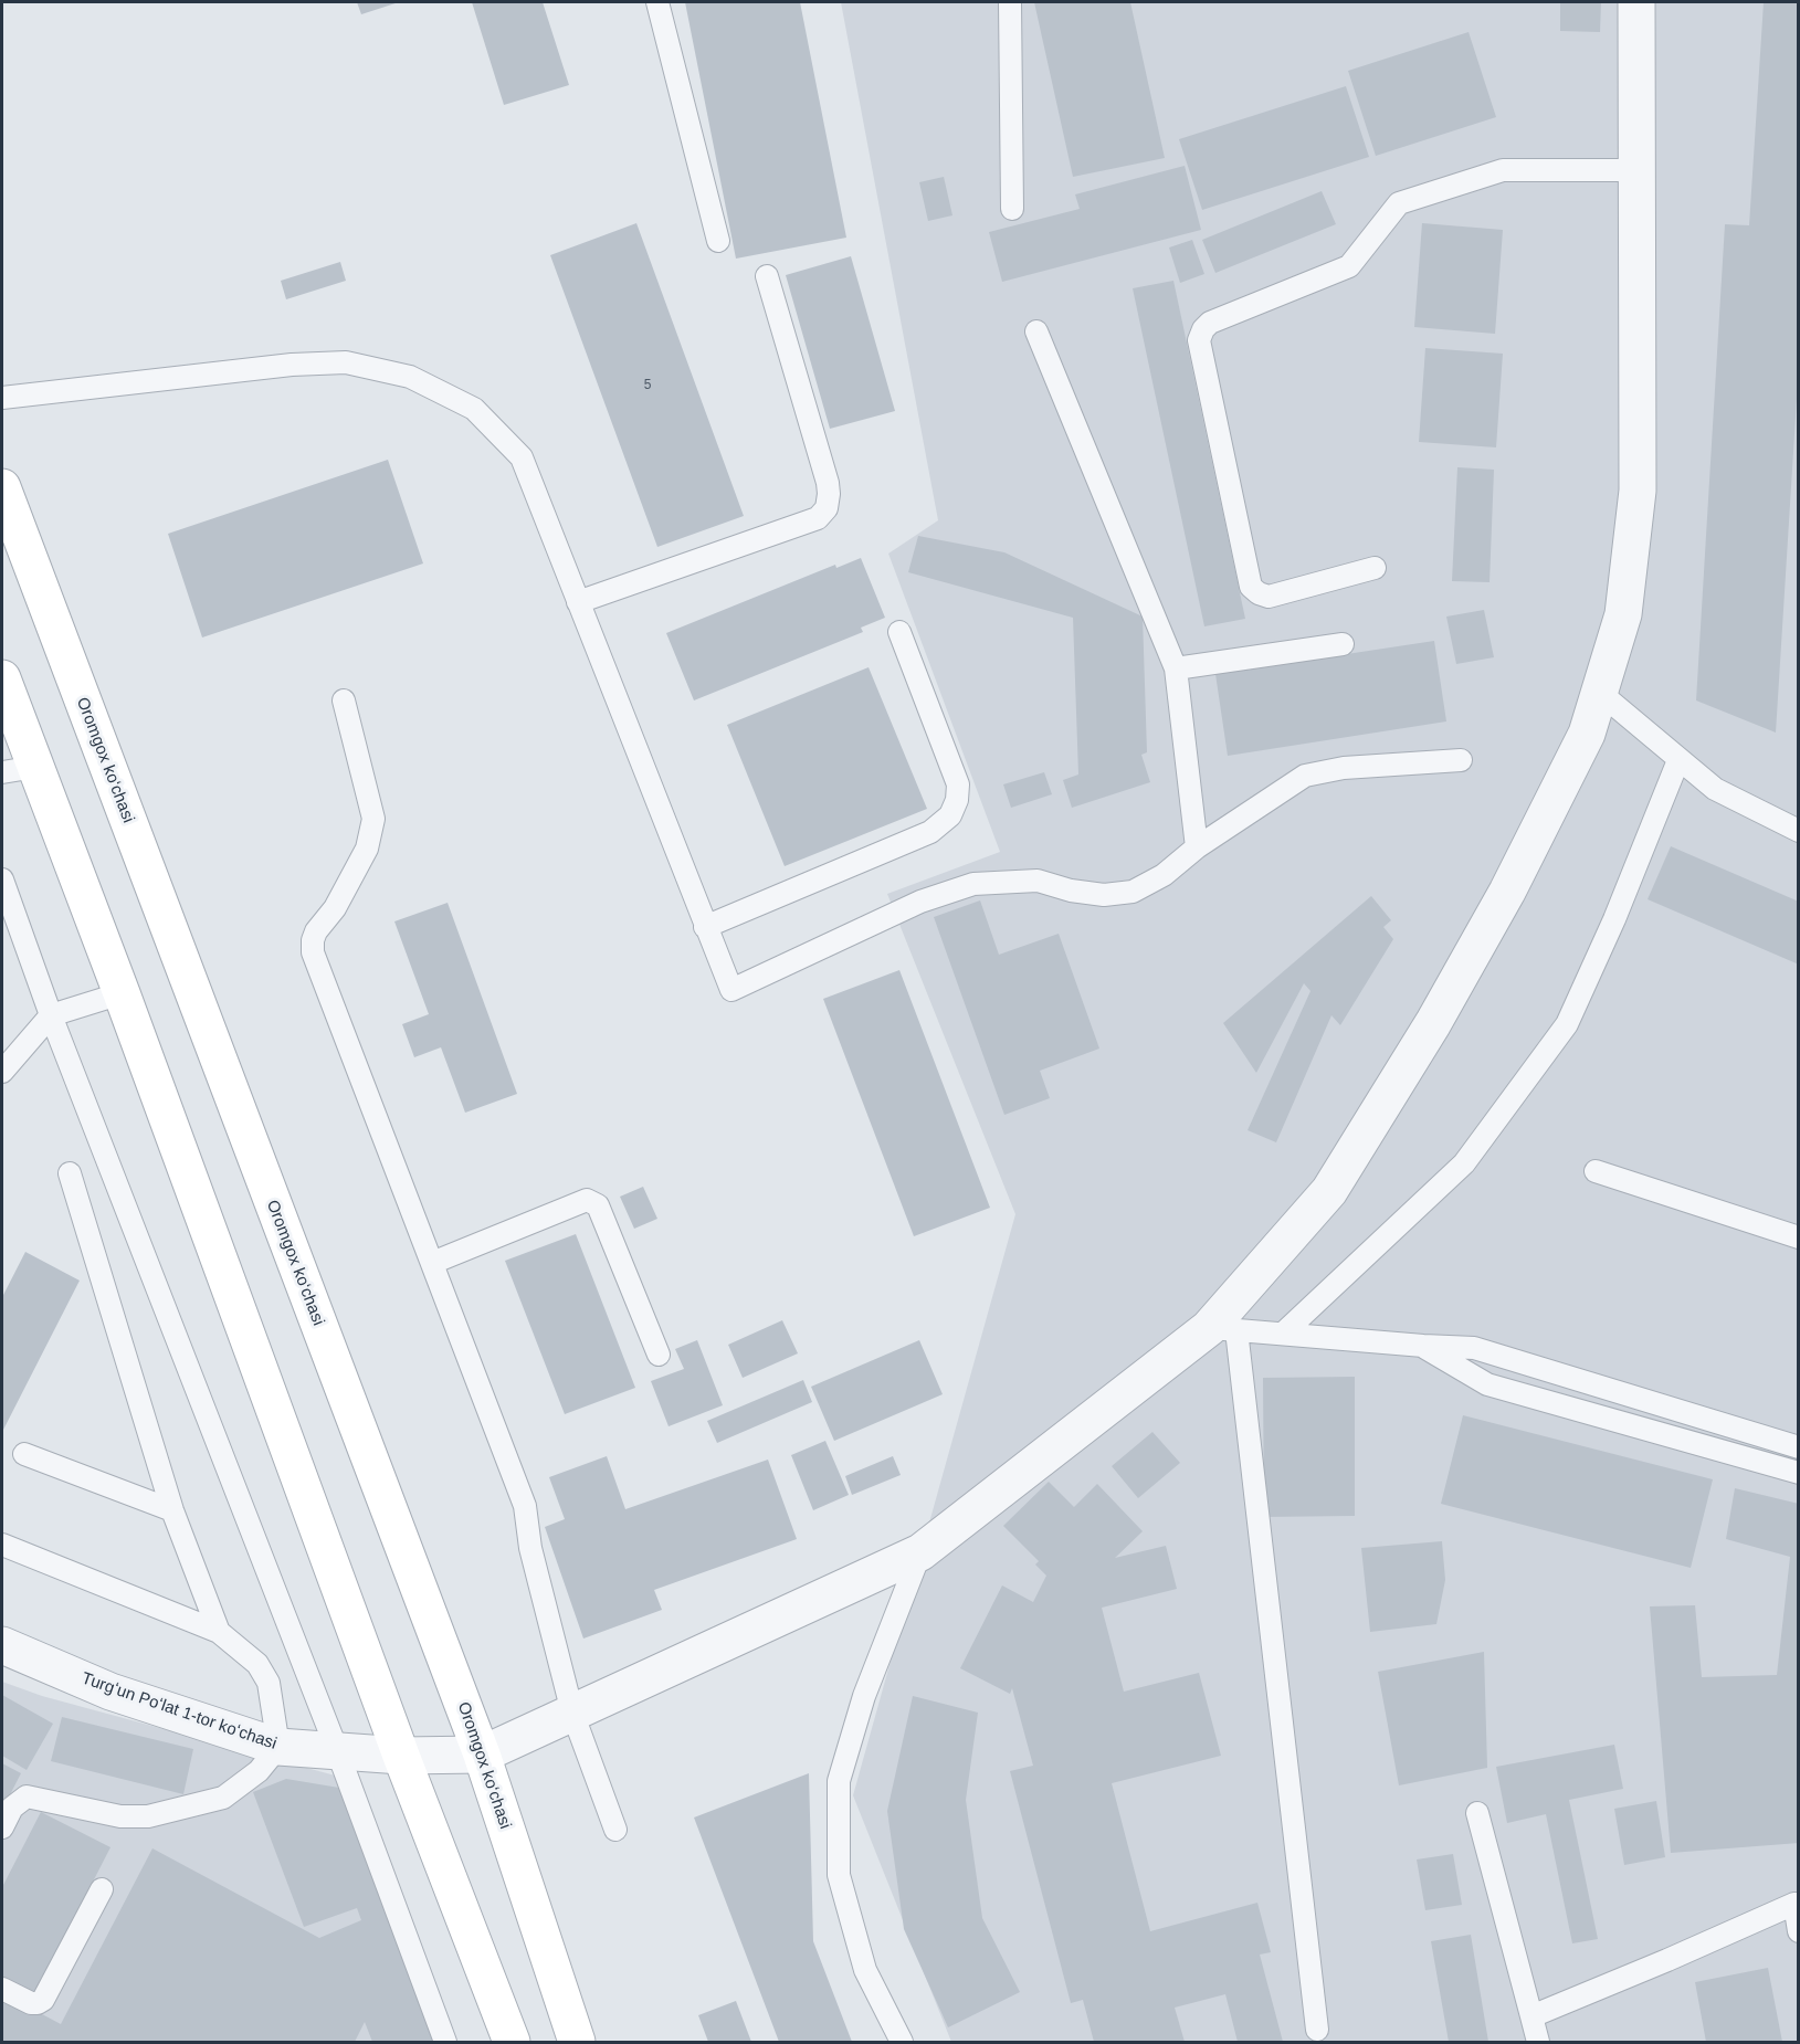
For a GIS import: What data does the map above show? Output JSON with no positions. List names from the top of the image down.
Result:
{
  "streets": {
    "main road": ["Oromgox ko‘chasi"],
    "street": ["Turgʻun Poʻlat 1-tor koʻchasi"]
  },
  "crossings": [
    ["Oromgox ko‘chasi", "Turgʻun Poʻlat 1-tor koʻchasi"]
  ],
  "house_numbers": ["5"]
}
